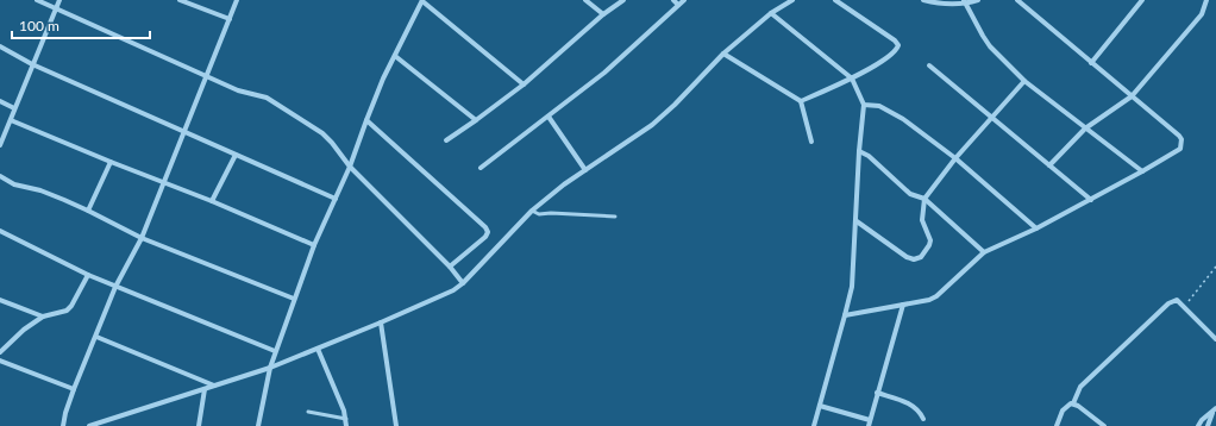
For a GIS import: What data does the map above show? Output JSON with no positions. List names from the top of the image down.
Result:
{
  "scale_bar": "100 m"
}
